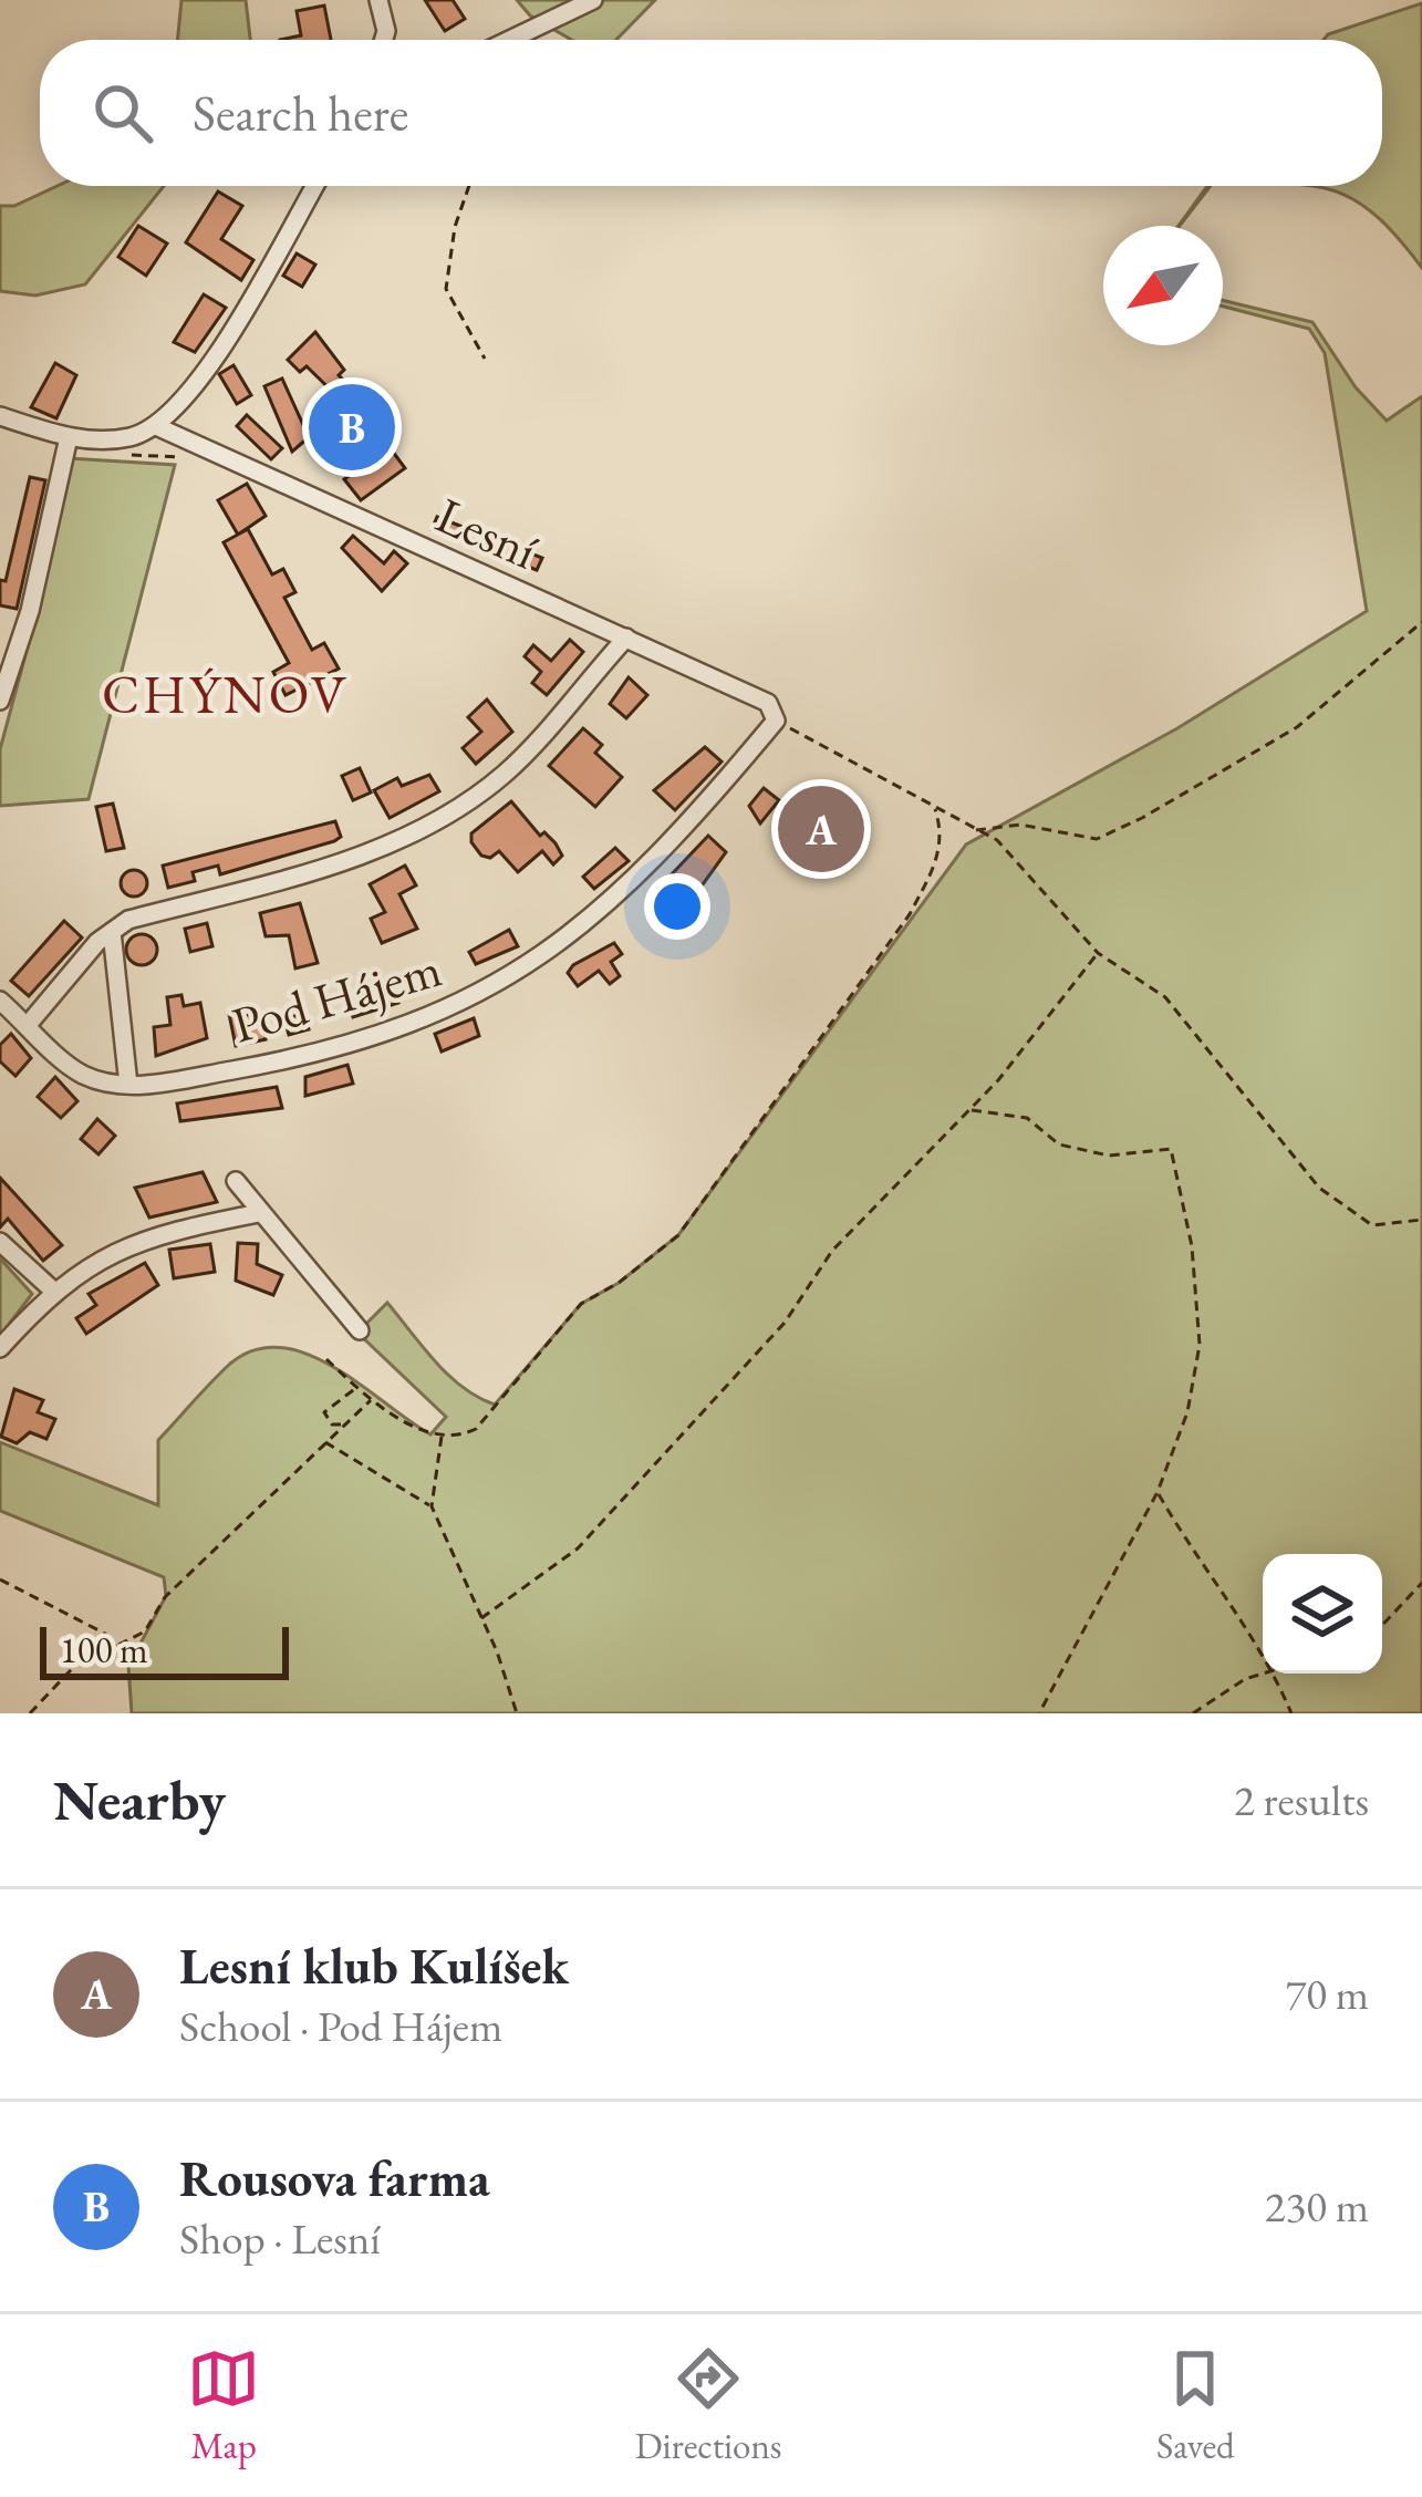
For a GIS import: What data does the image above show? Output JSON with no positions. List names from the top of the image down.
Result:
{
  "streets": {
    "street": ["Lesní", "Pod Hájem"]
  },
  "crossings": [
    ["Lesní", "Pod Hájem"]
  ],
  "districts": ["CHÝNOV"],
  "scale_bar": "100 m",
  "north": "bottom left",
  "page": {
    "search": "Search here",
    "pins": ["B", "A"],
    "scale": "100 m",
    "heading": ["Nearby", "2 results"],
    "list": [
      {
        "mark": "A",
        "name": "Lesní klub Kulíšek",
        "note": "School · Pod Hájem",
        "value": "70 m"
      },
      {
        "mark": "B",
        "name": "Rousova farma",
        "note": "Shop · Lesní",
        "value": "230 m"
      }
    ],
    "nav": ["Map", "Directions", "Saved"]
  }
}
